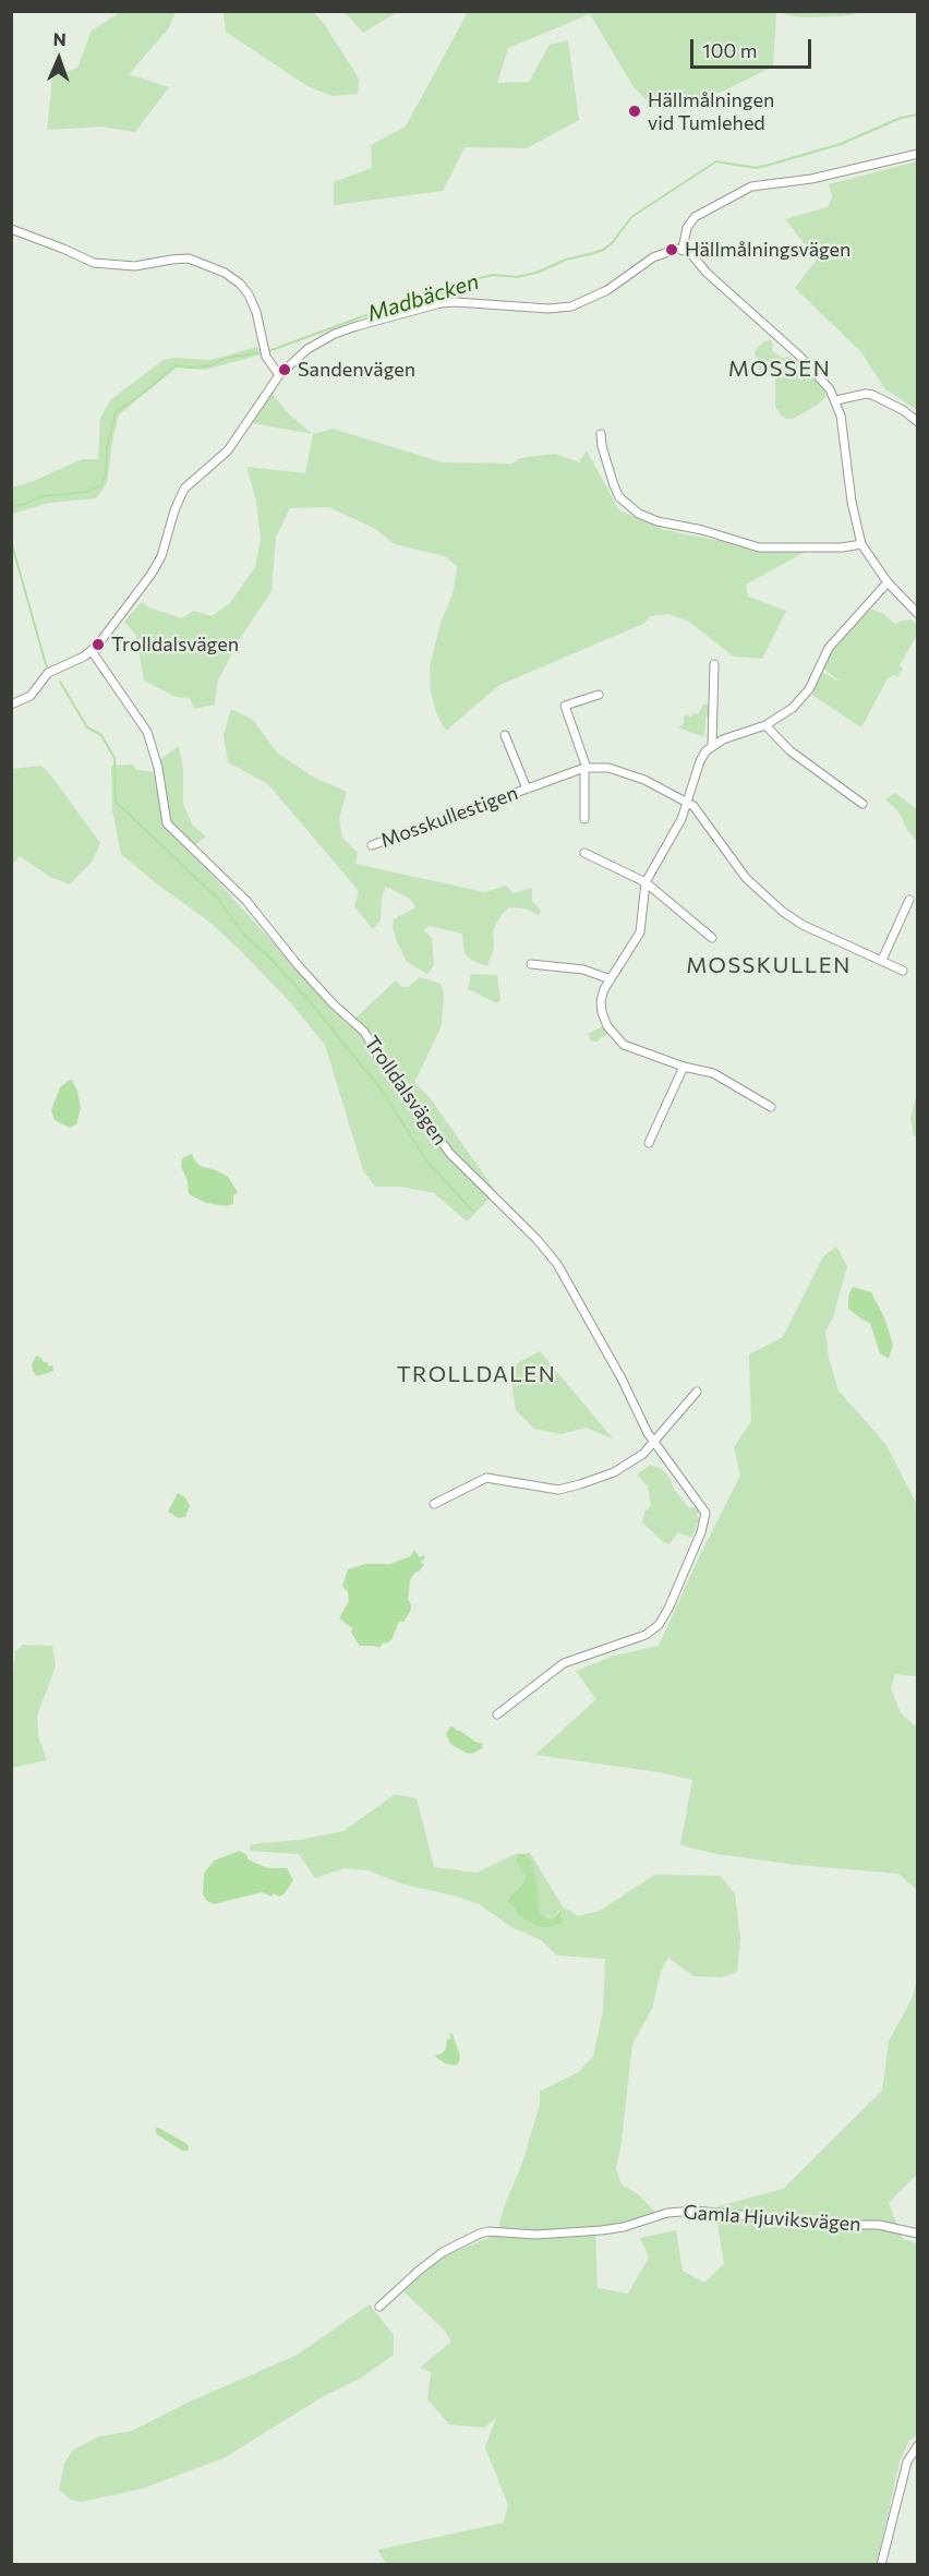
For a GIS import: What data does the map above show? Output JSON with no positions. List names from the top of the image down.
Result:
{
  "streets": {
    "street": ["Mosskullestigen", "Trolldalsvägen", "Gamla Hjuviksvägen"]
  },
  "districts": ["MOSSEN", "MOSSKULLEN", "TROLLDALEN"],
  "water": ["Madbäcken"],
  "places": [
    "Hällmålningen vid Tumlehed",
    "Hällmålningsvägen",
    "Sandenvägen",
    "Trolldalsvägen"
  ],
  "scale_bar": "100 m",
  "north": "top"
}
